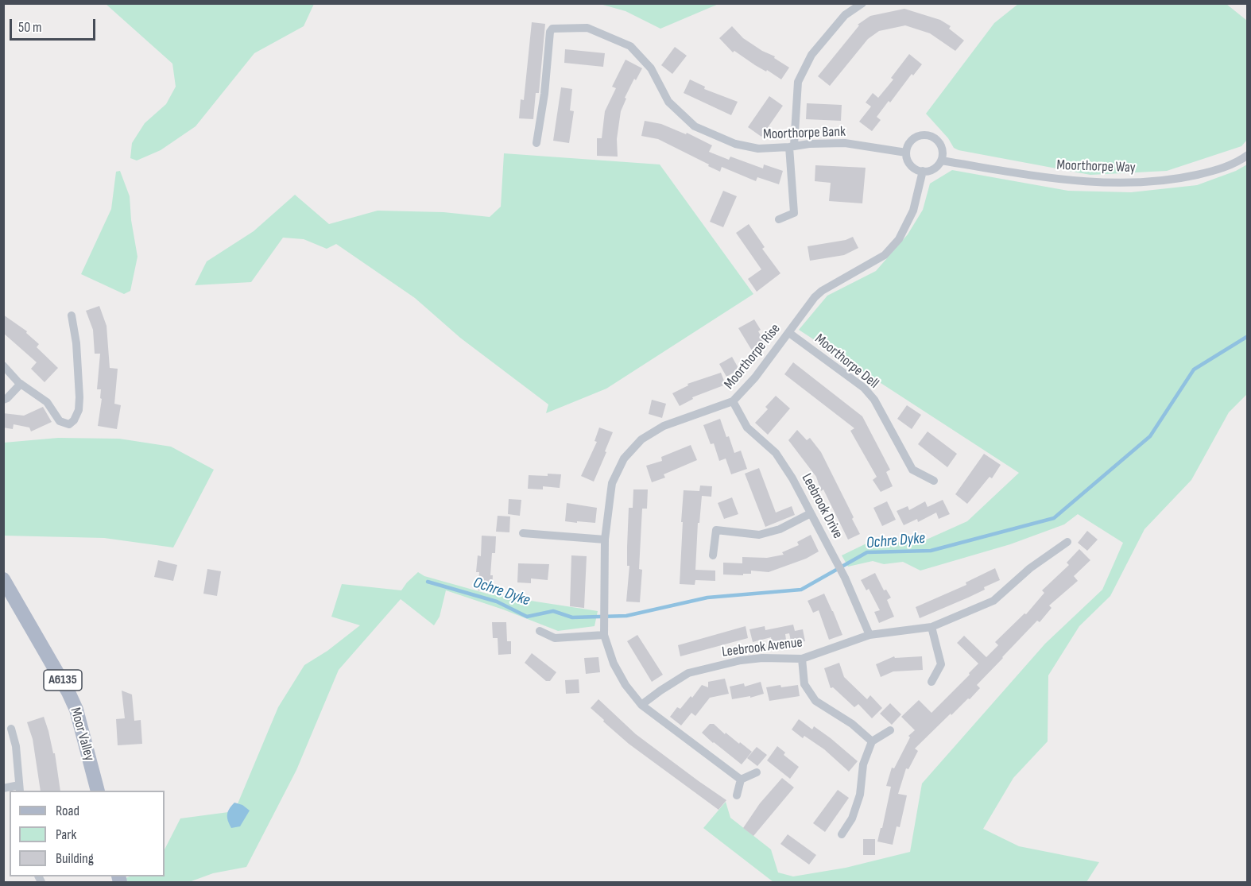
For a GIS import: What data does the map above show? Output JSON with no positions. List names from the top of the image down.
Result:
{
  "streets": {
    "main road": ["A6135", "Moor Valley"],
    "street": [
      "Moorthorpe Bank",
      "Moorthorpe Way",
      "Moorthorpe Rise",
      "Moorthorpe Dell",
      "Leebrook Drive",
      "Leebrook Avenue"
    ]
  },
  "crossings": [
    ["Moorthorpe Bank", "Moorthorpe Way"],
    ["Moorthorpe Bank", "Moorthorpe Rise"],
    ["Moorthorpe Way", "Moorthorpe Rise"],
    ["Moorthorpe Rise", "Moorthorpe Dell"],
    ["Moorthorpe Rise", "Leebrook Drive"],
    ["Moorthorpe Rise", "Leebrook Avenue"],
    ["Leebrook Drive", "Leebrook Avenue"]
  ],
  "water": ["Ochre Dyke"],
  "legend": ["Road", "Park", "Building"],
  "scale_bar": "50 m"
}
